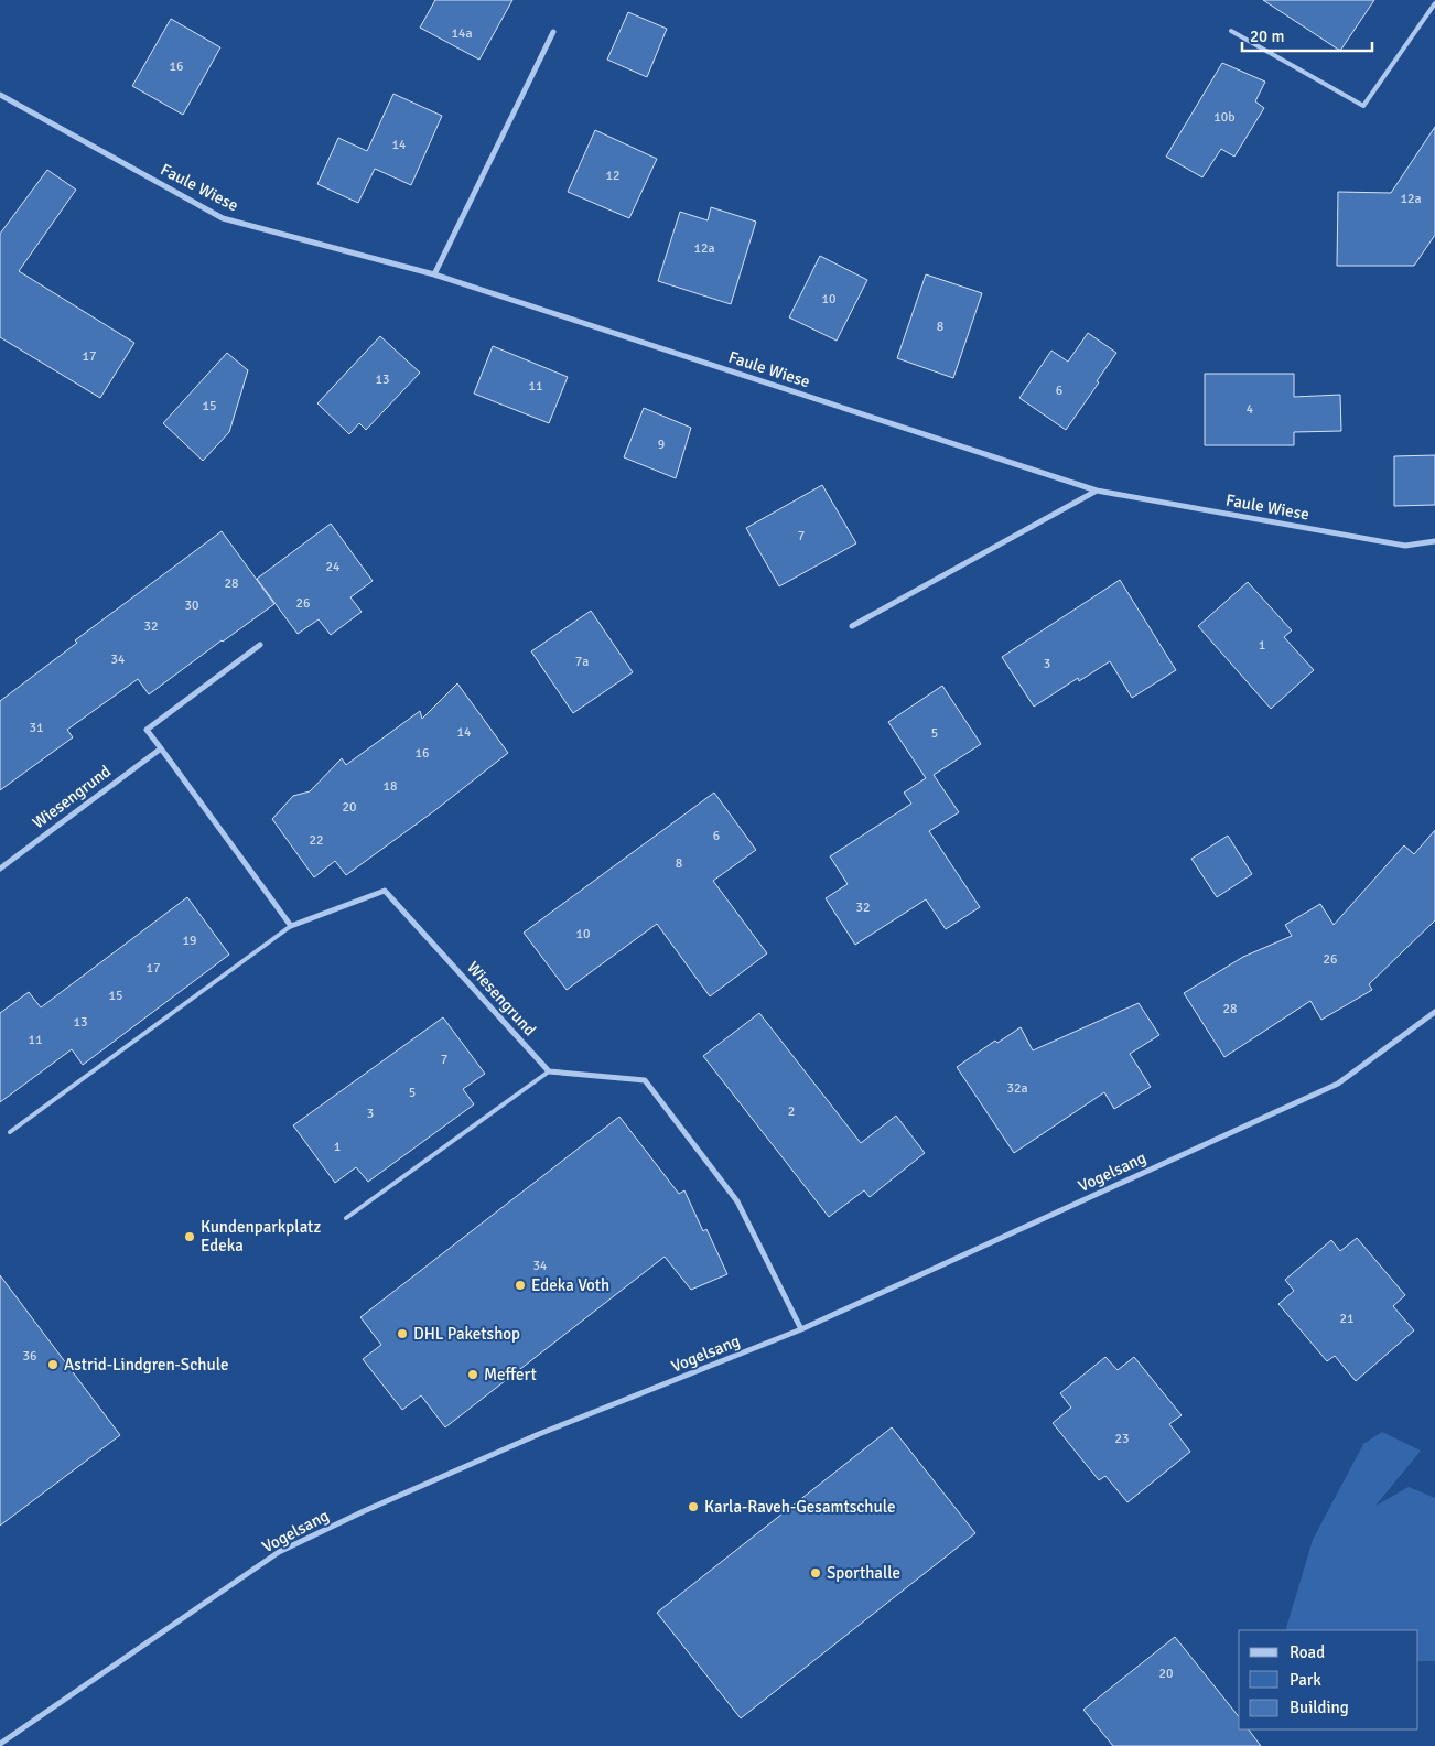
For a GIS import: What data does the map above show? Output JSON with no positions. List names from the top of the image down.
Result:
{
  "streets": {
    "street": ["Faule Wiese", "Wiesengrund", "Vogelsang"]
  },
  "places": [
    "Kundenparkplatz Edeka",
    "Edeka Voth",
    "DHL Paketshop",
    "Astrid-Lindgren-Schule",
    "Meffert",
    "Karla-Raveh-Gesamtschule",
    "Sporthalle"
  ],
  "house_numbers": [
    "14a",
    "16",
    "10b",
    "14",
    "12",
    "12a",
    "12a",
    "10",
    "8",
    "17",
    "13",
    "11",
    "6",
    "15",
    "4",
    "9",
    "7",
    "24",
    "28",
    "26",
    "30",
    "32",
    "1",
    "34",
    "7a",
    "3",
    "31",
    "14",
    "5",
    "16",
    "18",
    "20",
    "6",
    "22",
    "8",
    "32",
    "10",
    "19",
    "26",
    "17",
    "15",
    "28",
    "13",
    "11",
    "7",
    "32a",
    "5",
    "2",
    "3",
    "1",
    "34",
    "21",
    "36",
    "23",
    "20"
  ],
  "legend": ["Road", "Park", "Building"],
  "scale_bar": "20 m"
}
